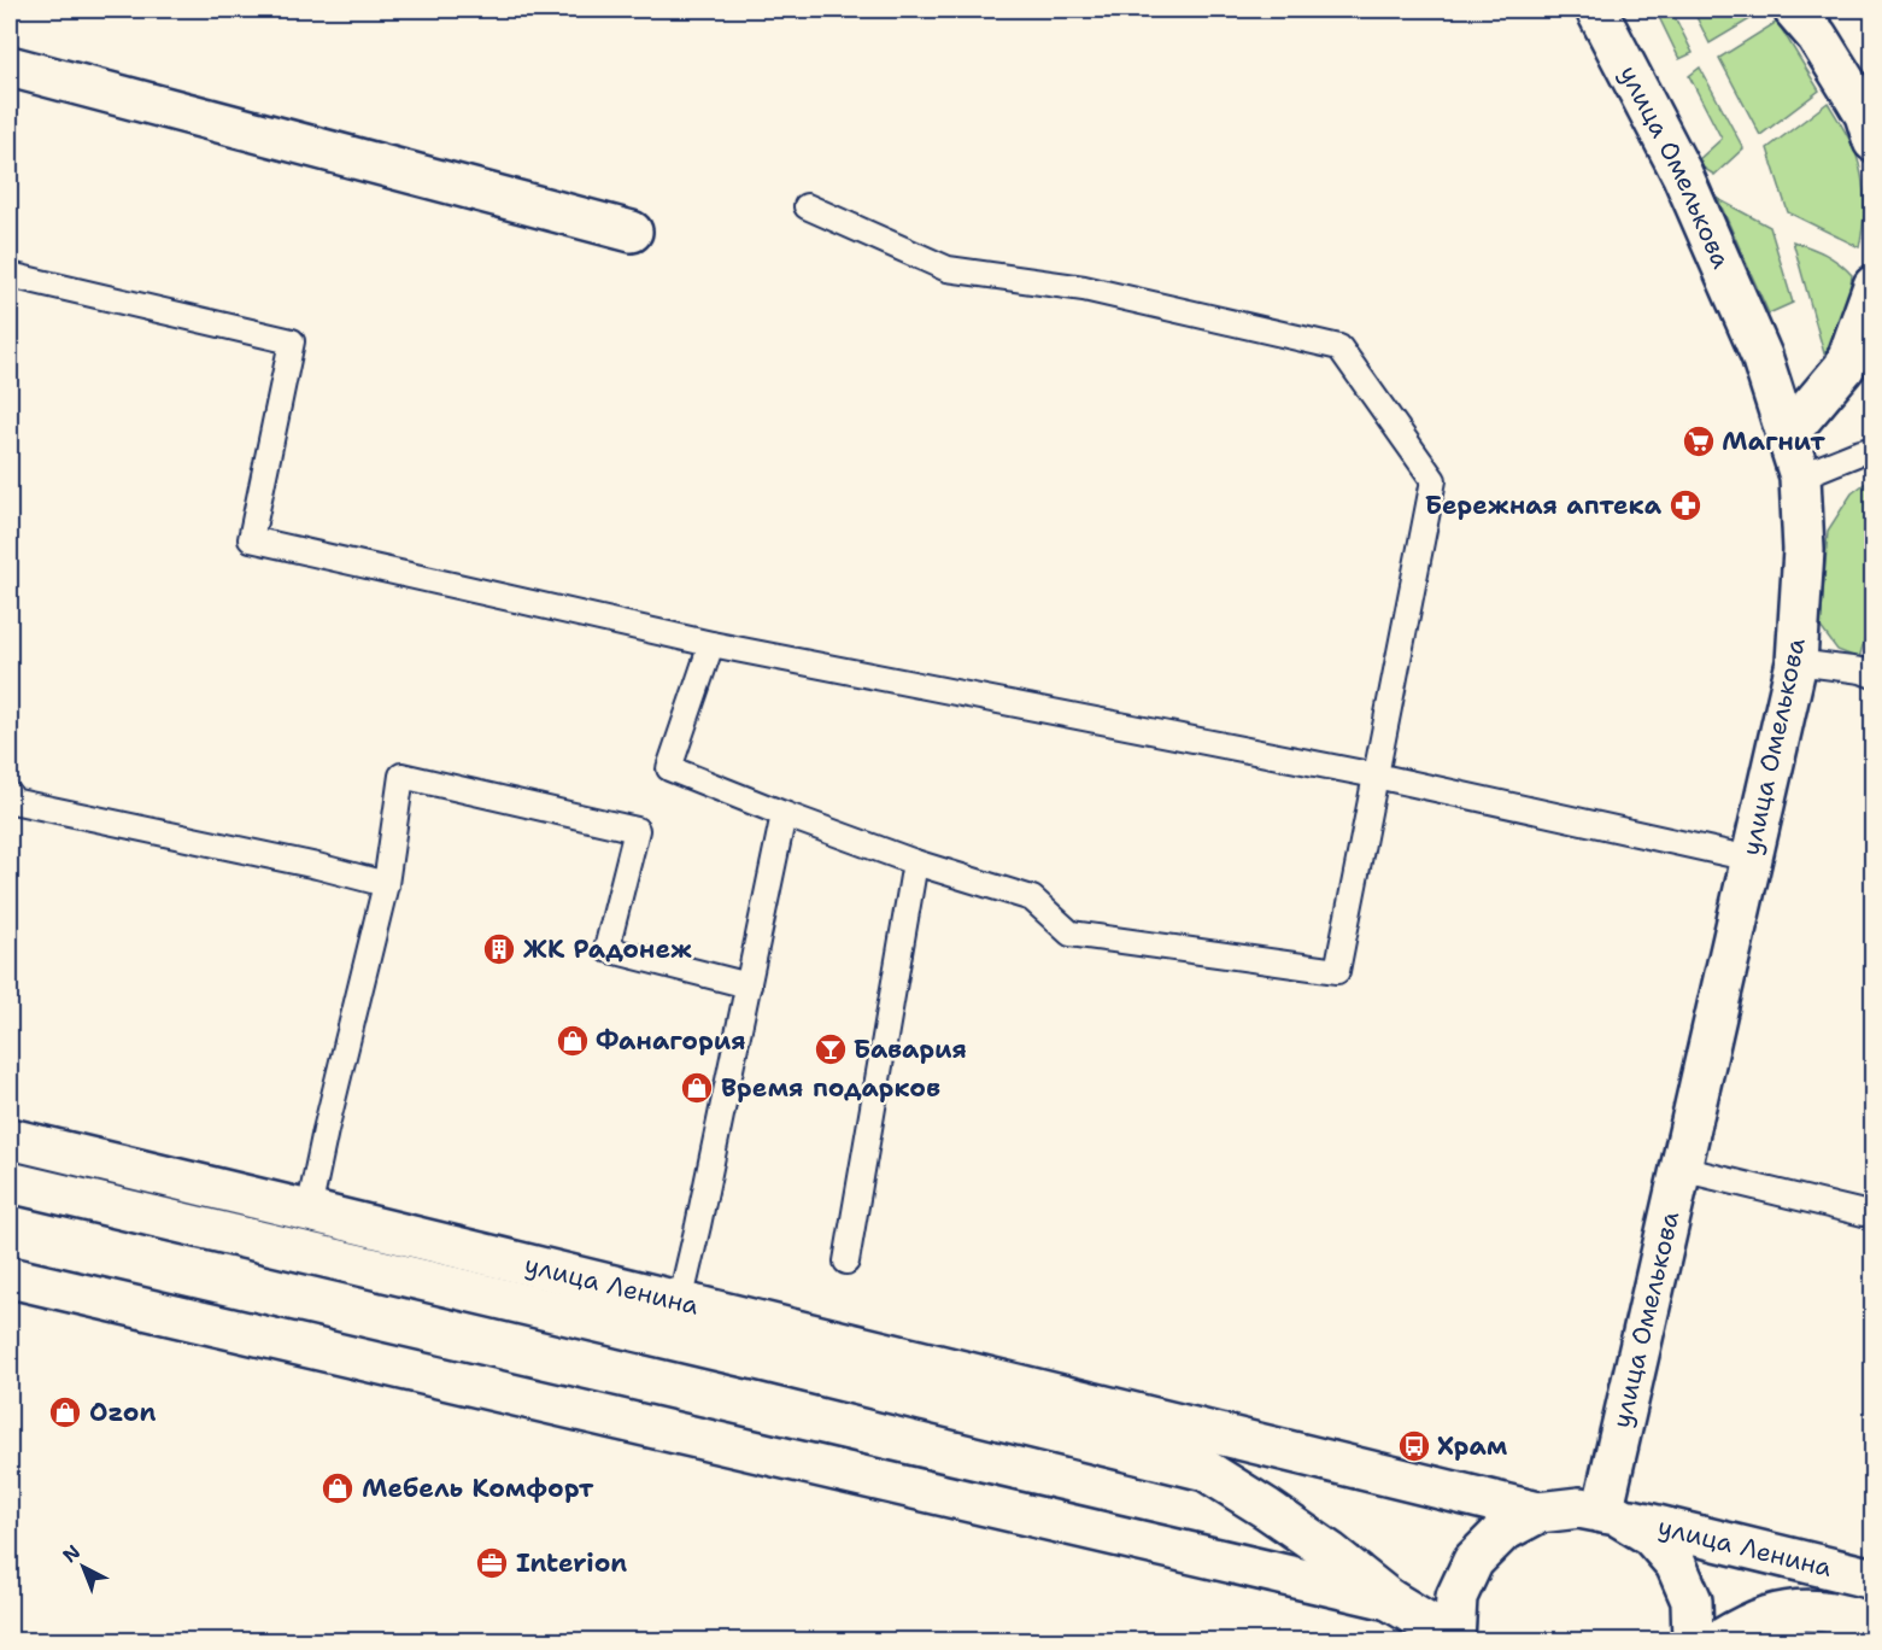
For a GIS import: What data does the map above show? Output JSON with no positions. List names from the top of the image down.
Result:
{
  "streets": {
    "street": ["улица Омелькова", "улица Ленина"]
  },
  "crossings": [
    ["улица Омелькова", "улица Ленина"]
  ],
  "places": {
    "supermarket": ["Магнит"],
    "pharmacy": ["Бережная аптека"],
    "building": ["ЖК Радонеж"],
    "shop": [
      "Фанагория",
      "Время подарков",
      "Ozon",
      "Мебель Комфорт"
    ],
    "bar": ["Бавария"],
    "bus stop": ["Храм"],
    "office": ["Interion"]
  },
  "north": "top left"
}
